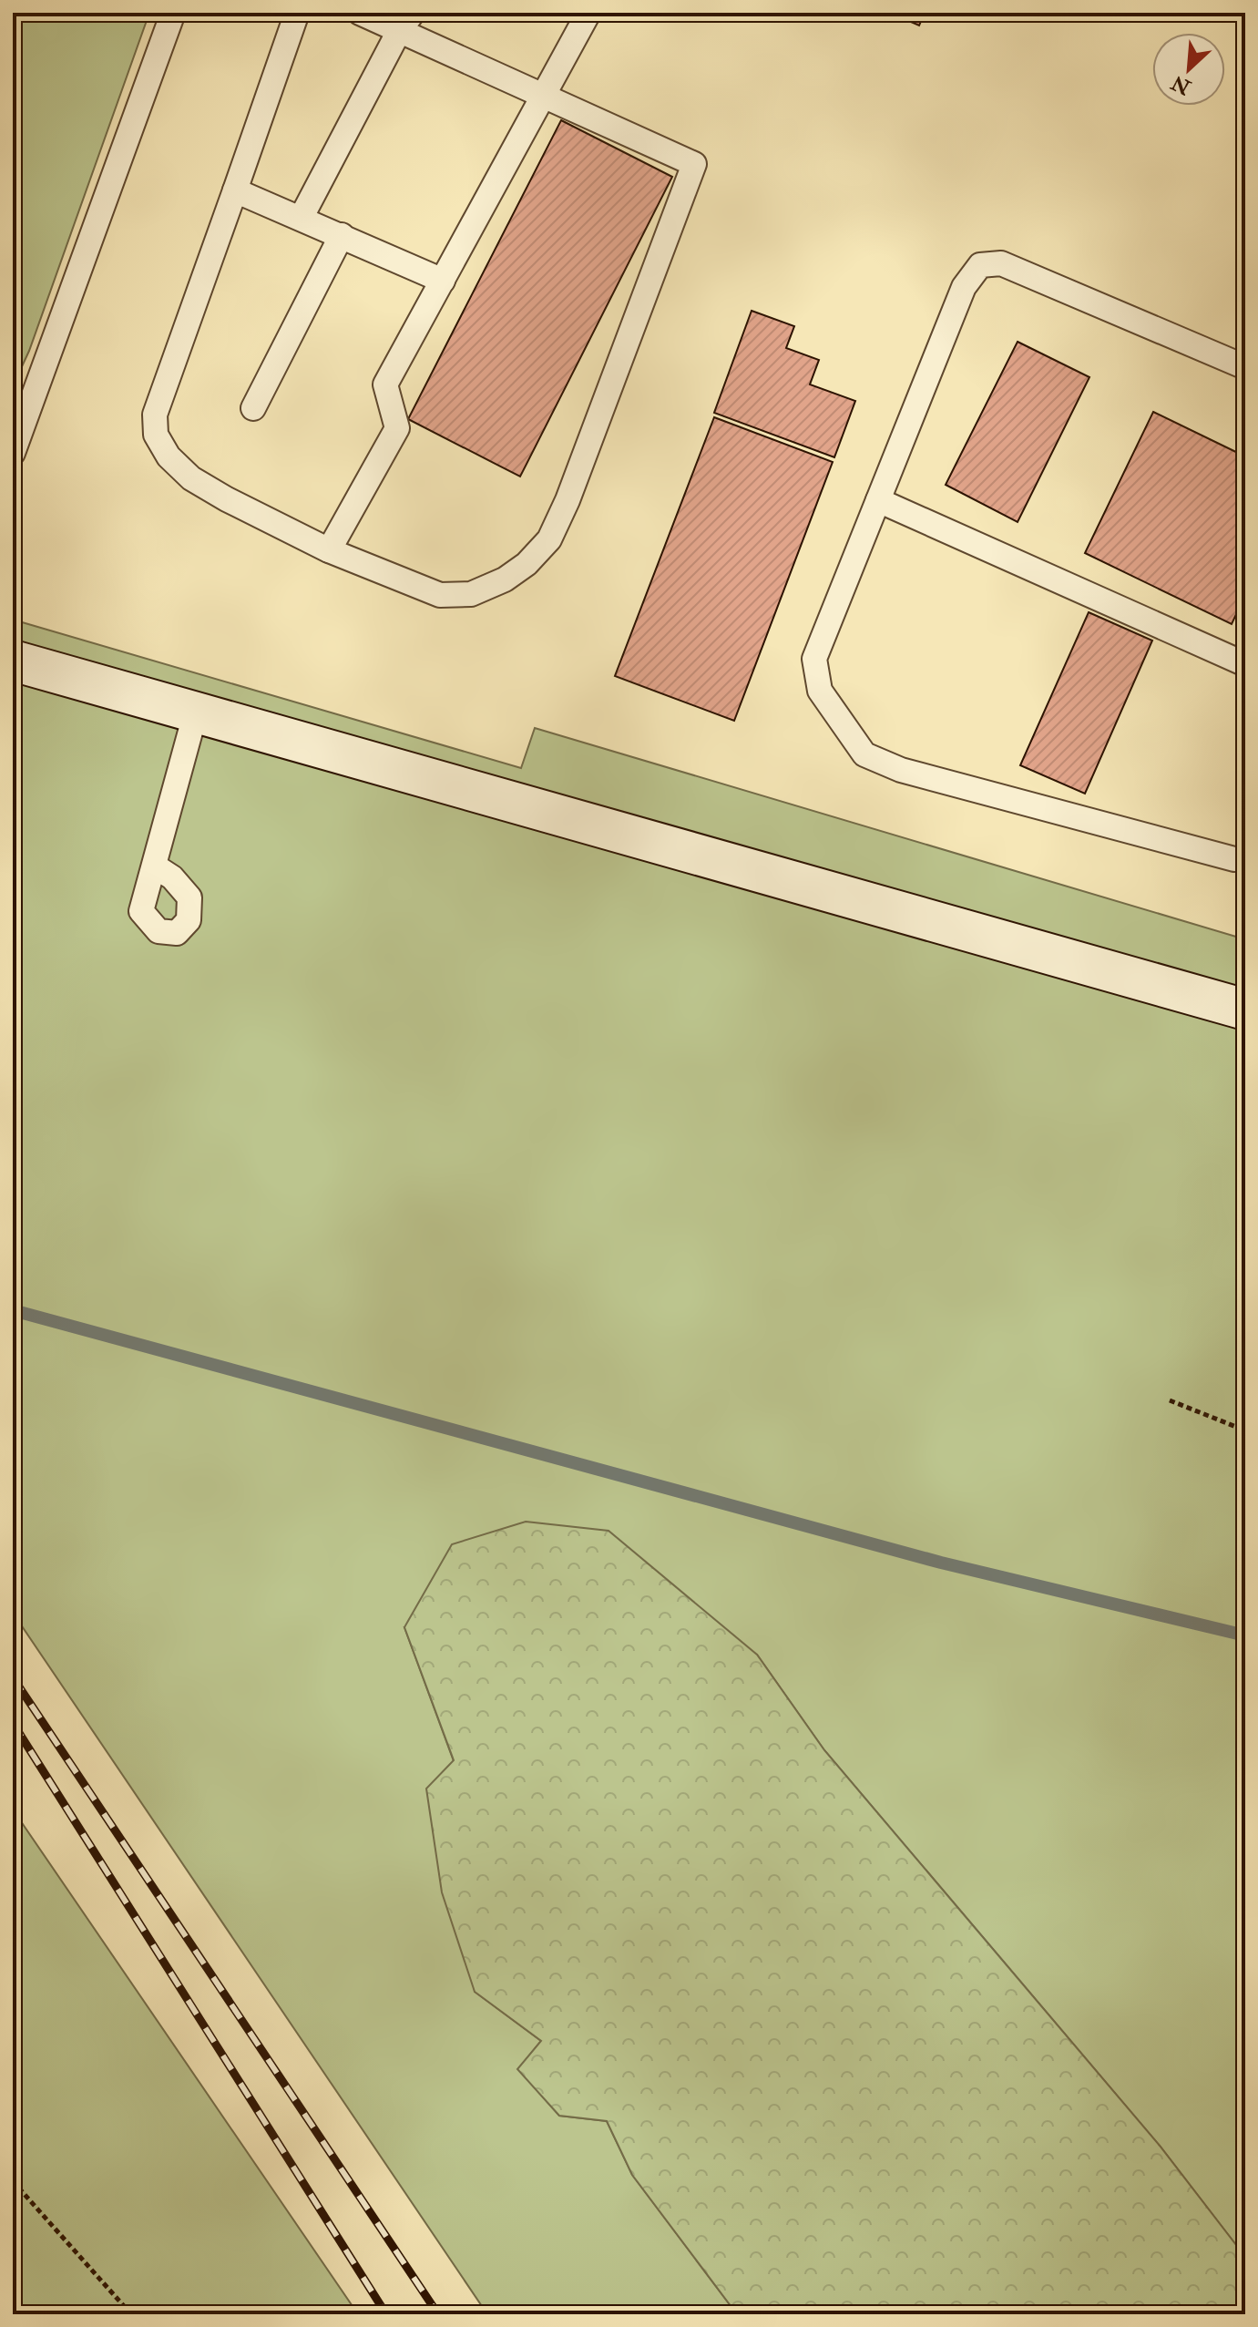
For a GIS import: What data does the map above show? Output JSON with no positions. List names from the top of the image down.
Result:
{
  "north": "bottom left"
}
